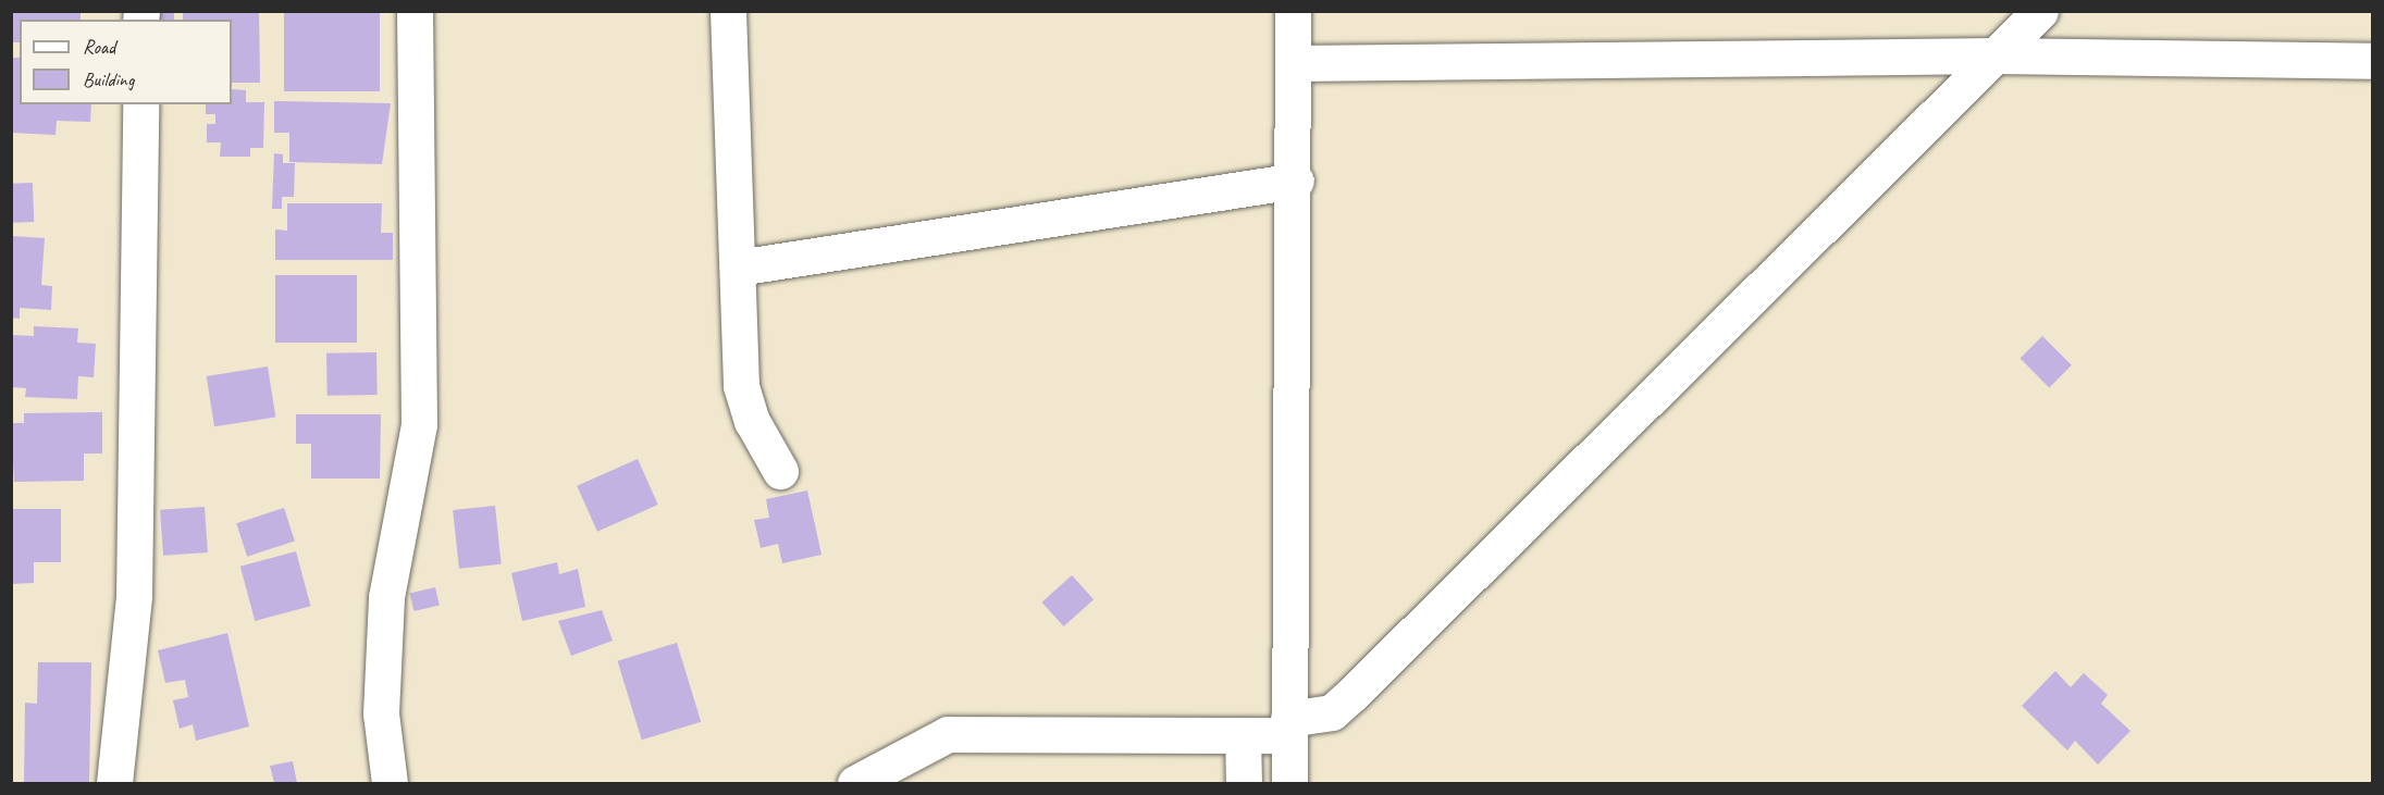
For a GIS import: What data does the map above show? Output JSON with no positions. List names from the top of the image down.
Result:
{
  "legend": ["Road", "Building"]
}
